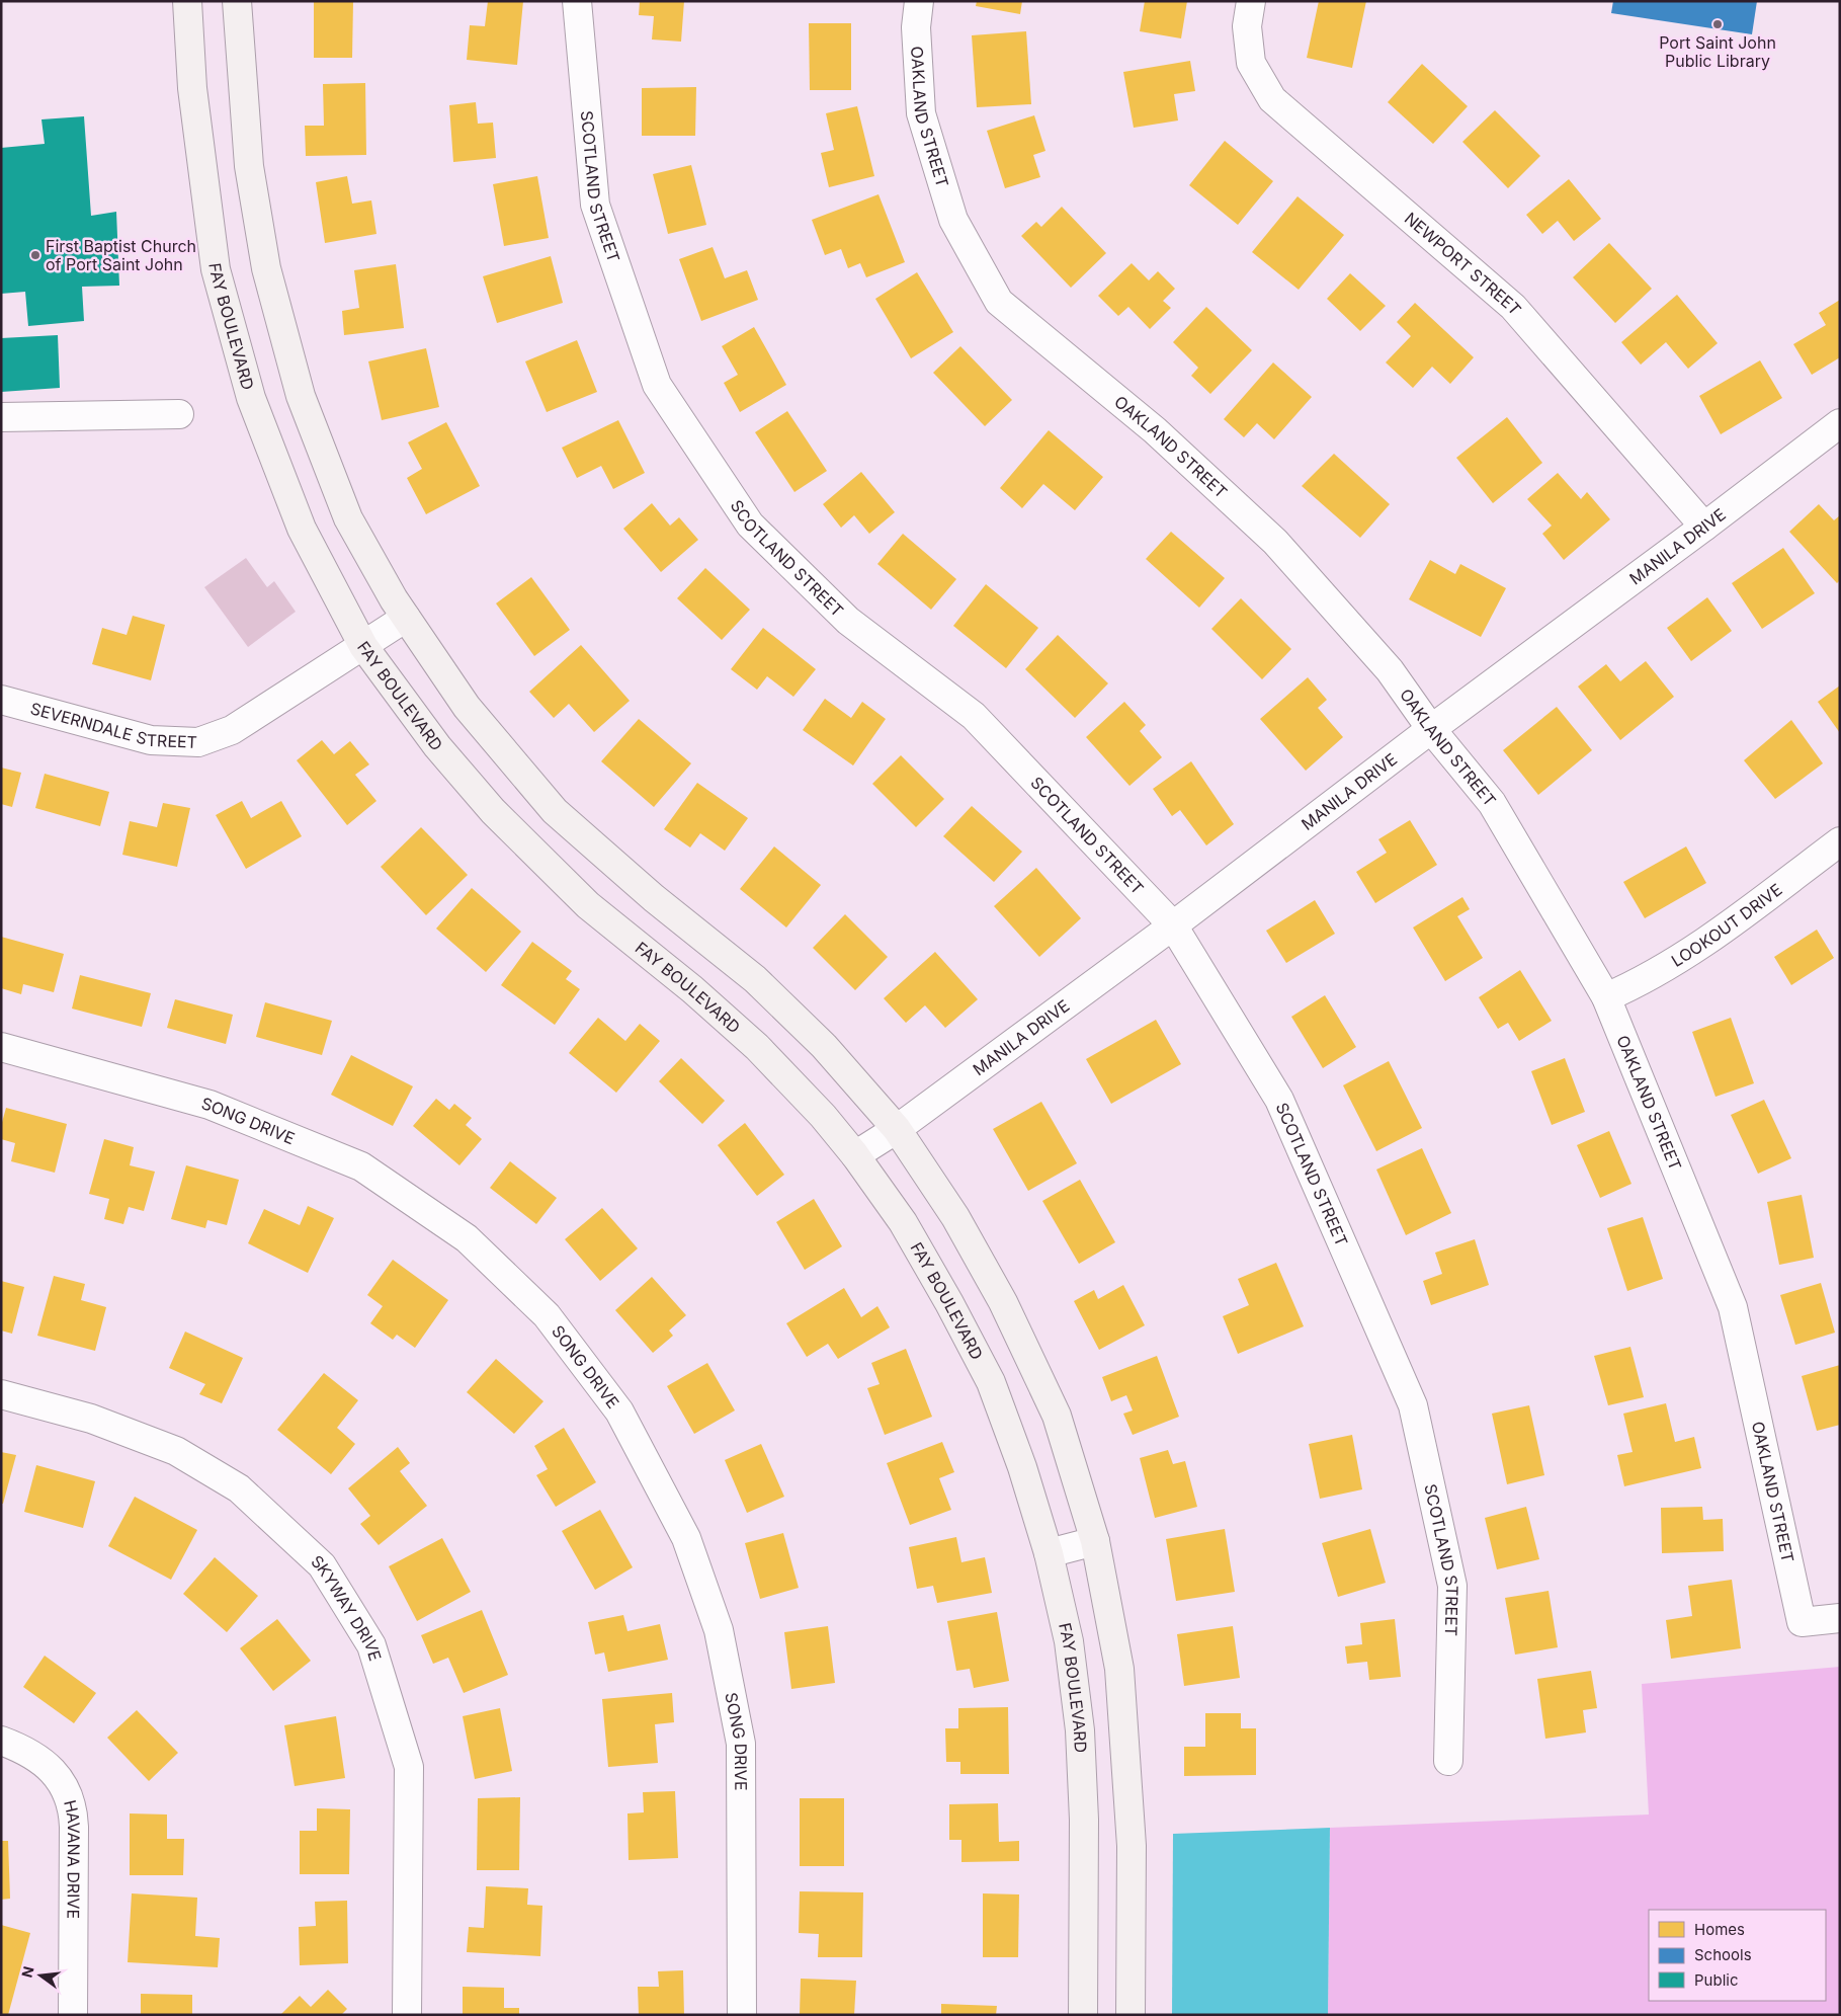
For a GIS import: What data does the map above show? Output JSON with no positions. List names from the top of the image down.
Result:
{
  "streets": {
    "main road": ["FAY BOULEVARD"],
    "street": [
      "OAKLAND STREET",
      "SCOTLAND STREET",
      "NEWPORT STREET",
      "MANILA DRIVE",
      "SEVERNDALE STREET",
      "LOOKOUT DRIVE",
      "SONG DRIVE",
      "SKYWAY DRIVE",
      "HAVANA DRIVE"
    ]
  },
  "crossings": [
    ["OAKLAND STREET", "MANILA DRIVE"],
    ["OAKLAND STREET", "LOOKOUT DRIVE"],
    ["SCOTLAND STREET", "MANILA DRIVE"],
    ["NEWPORT STREET", "MANILA DRIVE"],
    ["FAY BOULEVARD", "MANILA DRIVE"],
    ["FAY BOULEVARD", "SEVERNDALE STREET"]
  ],
  "places": ["Port Saint John Public Library", "First Baptist Church of Port Saint John"],
  "legend": ["Homes", "Schools", "Public"],
  "north": "left"
}
